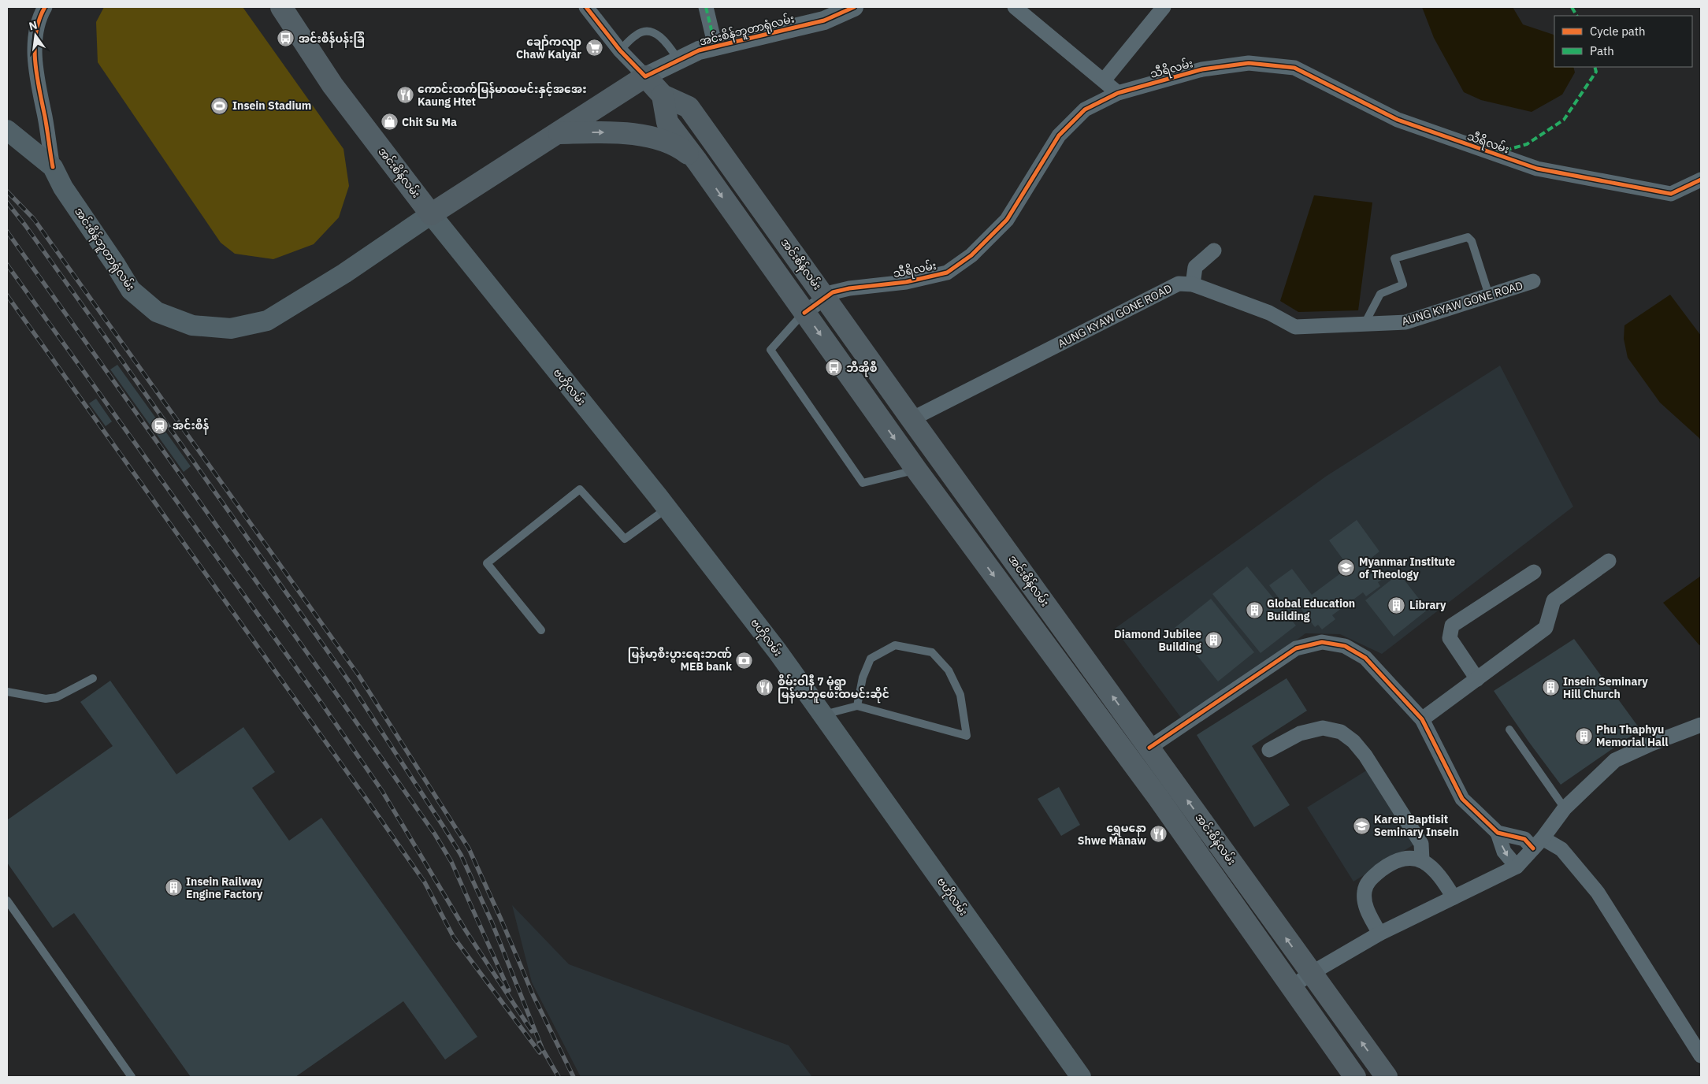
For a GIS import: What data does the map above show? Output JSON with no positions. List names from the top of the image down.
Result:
{
  "streets": {
    "main road": ["အင်းစိန်ဘူတာရုံလမ်း", "အင်းစိန်လမ်း", "ဗဟိုလမ်း"],
    "street": ["သီရိလမ်း", "AUNG KYAW GONE ROAD"]
  },
  "crossings": [
    ["အင်းစိန်ဘူတာရုံလမ်း", "အင်းစိန်လမ်း"],
    ["အင်းစိန်ဘူတာရုံလမ်း", "ဗဟိုလမ်း"],
    ["သီရိလမ်း", "အင်းစိန်လမ်း"],
    ["အင်းစိန်လမ်း", "AUNG KYAW GONE ROAD"],
    ["အင်းစိန်လမ်း", "ဗဟိုလမ်း"]
  ],
  "places": {
    "bus stop": ["အင်းစိန်ပန်းခြံ", "ဘီအိုစီ"],
    "supermarket": ["ချော်ကလျာ Chaw Kalyar"],
    "restaurant": ["ကောင်းထက်မြန်မာထမင်းနှင့်အအေး Kaung Htet", "စိမ်းဝါနီ 7 မုံရွာ မြန်မာဘူဖေးထမင်းဆိုင်", "ရွှေမနော Shwe Manaw"],
    "sports": ["Insein Stadium"],
    "shop": ["Chit Su Ma"],
    "station": ["အင်းစိန်"],
    "school or university": ["Myanmar Institute of Theology", "Karen Baptisit Seminary Insein"],
    "building": [
      "Library",
      "Global Education Building",
      "Diamond Jubilee Building",
      "Insein Seminary Hill Church",
      "Phu Thaphyu Memorial Hall",
      "Insein Railway Engine Factory"
    ],
    "bank": ["မြန်မာ့စီးပွားရေးဘဏ် MEB bank"]
  },
  "legend": ["Cycle path", "Path"],
  "north": "top"
}
